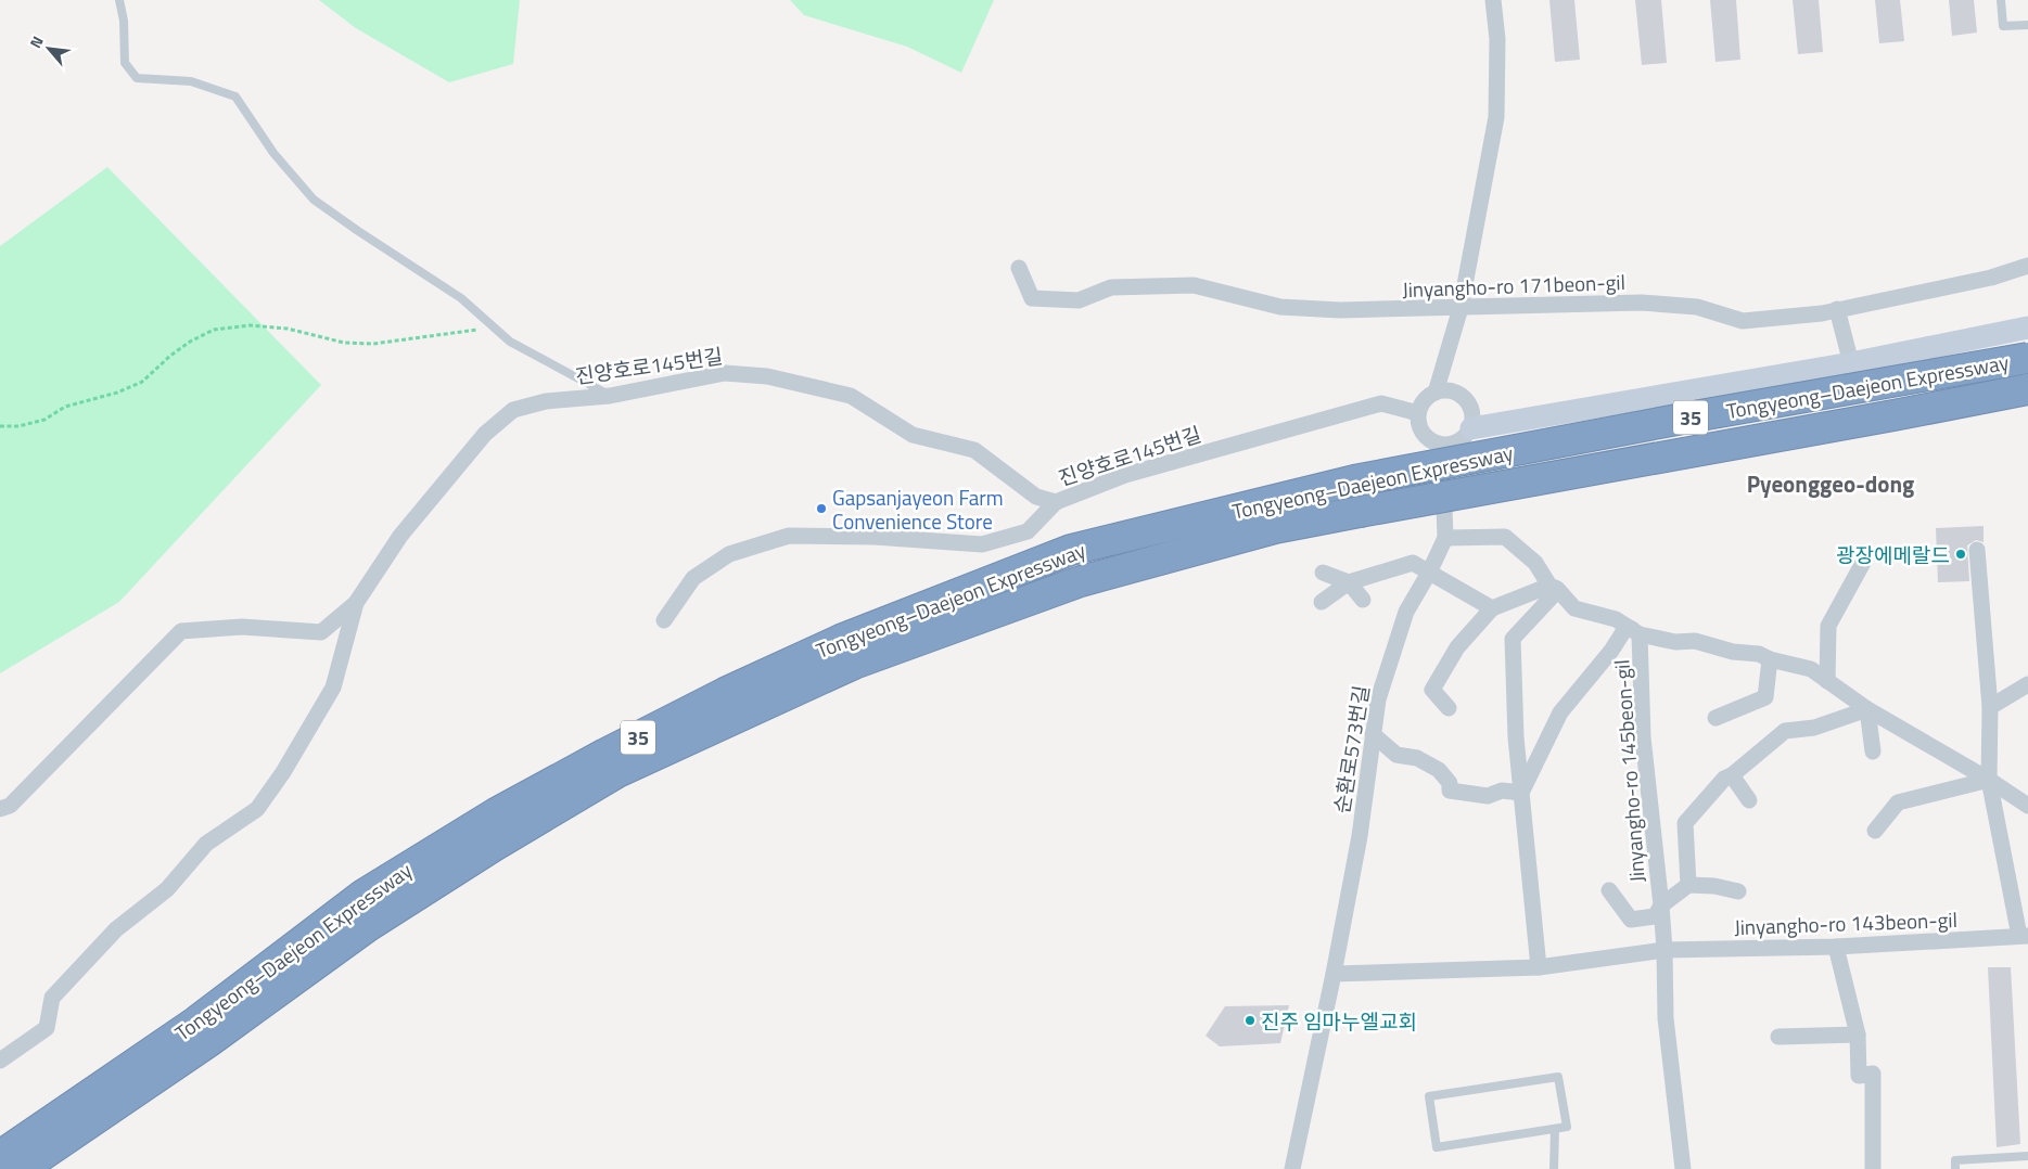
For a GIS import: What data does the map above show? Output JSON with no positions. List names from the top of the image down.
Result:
{
  "streets": {
    "highway": ["Tongyeong–Daejeon Expressway", "35"],
    "street": [
      "Jinyangho-ro 171beon-gil",
      "진양호로145번길",
      "순환로573번길",
      "Jinyangho-ro 145beon-gil",
      "Jinyangho-ro 143beon-gil"
    ]
  },
  "crossings": [
    ["진양호로145번길", "순환로573번길"],
    ["순환로573번길", "Jinyangho-ro 143beon-gil"],
    ["Jinyangho-ro 145beon-gil", "Jinyangho-ro 143beon-gil"]
  ],
  "districts": ["Pyeonggeo-dong"],
  "places": ["Gapsanjayeon Farm Convenience Store", "광장에메랄드", "진주 임마누엘교회"],
  "north": "top left"
}
